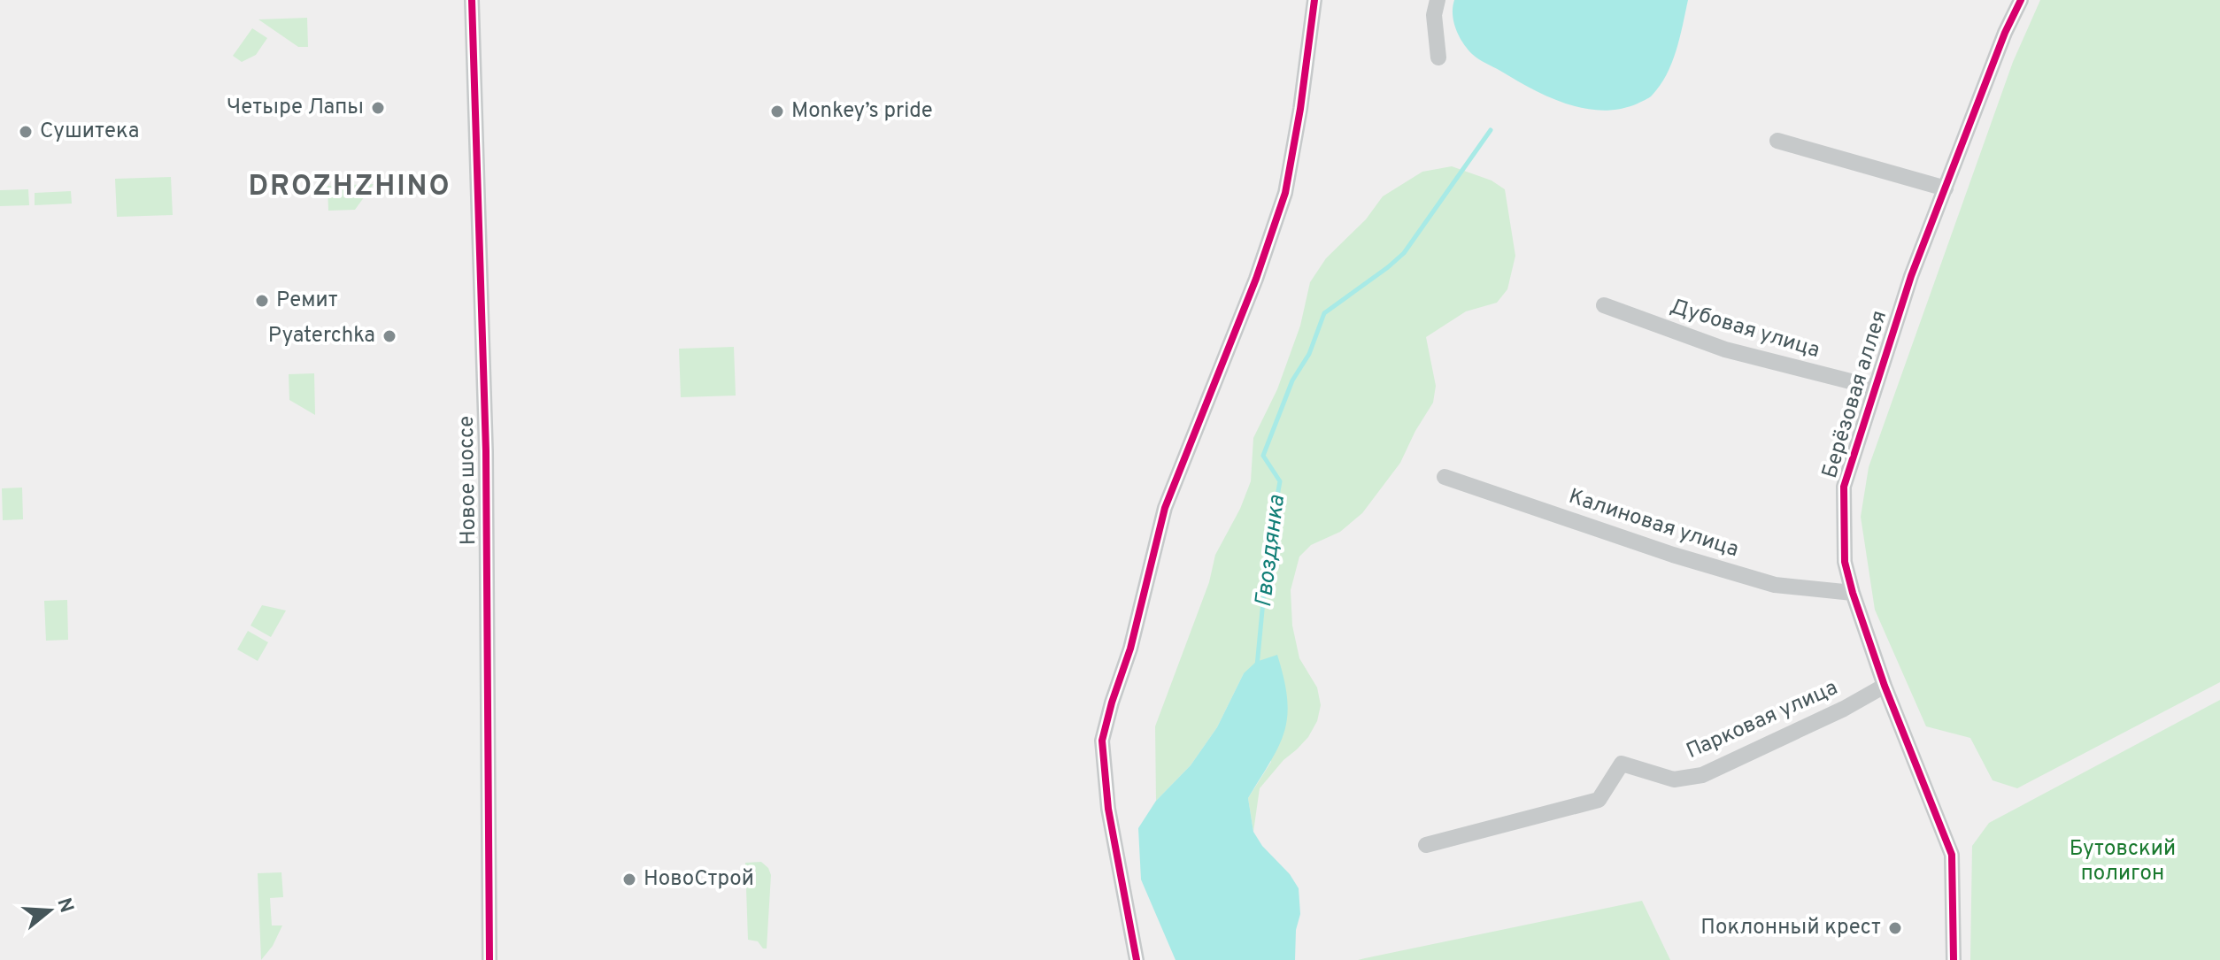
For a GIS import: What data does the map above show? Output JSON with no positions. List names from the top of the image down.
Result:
{
  "streets": {
    "street": [
      "Дубовая улица",
      "Берёзовая аллея",
      "Новое шоссе",
      "Калиновая улица",
      "Парковая улица"
    ]
  },
  "crossings": [
    ["Дубовая улица", "Берёзовая аллея"],
    ["Берёзовая аллея", "Калиновая улица"],
    ["Берёзовая аллея", "Парковая улица"]
  ],
  "districts": ["DROZHZHINO"],
  "water": ["Гвоздянка"],
  "parks": ["Бутовский полигон"],
  "places": [
    "Четыре Лапы",
    "Monkey’s pride",
    "Сушитека",
    "Ремит",
    "Pyaterchka",
    "НовоСтрой",
    "Поклонный крест"
  ],
  "north": "right"
}
